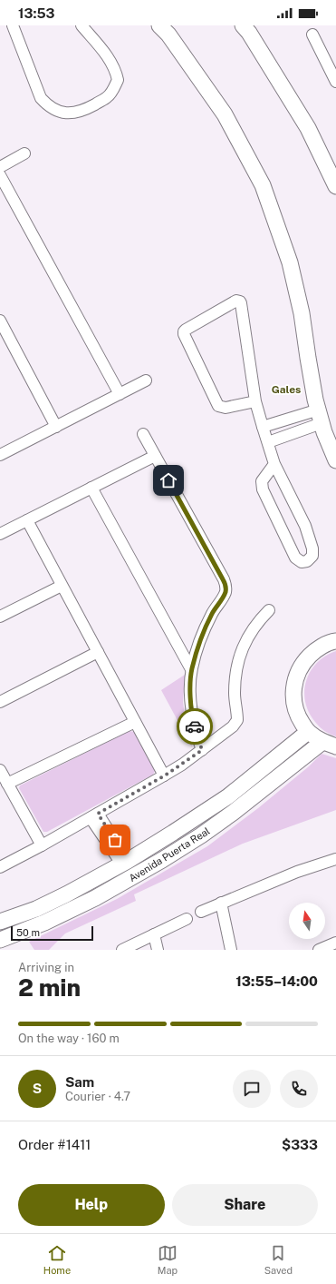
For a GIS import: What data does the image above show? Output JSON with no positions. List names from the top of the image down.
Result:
{
  "streets": {
    "main road": ["Avenida Puerta Real"]
  },
  "districts": ["Gales"],
  "scale_bar": "50 m",
  "north": "top",
  "page": {
    "status": "13:53",
    "scale": "50 m",
    "heading": ["2 min", "Arriving in", "13:55–14:00"],
    "panel": [
      "Sam",
      "Courier · 4.7",
      "Order #1411",
      "$333"
    ],
    "bar": "On the way · 160 m",
    "round": "S",
    "buttons": ["Help", "Share"],
    "tabs": ["Home", "Map", "Saved"]
  }
}
